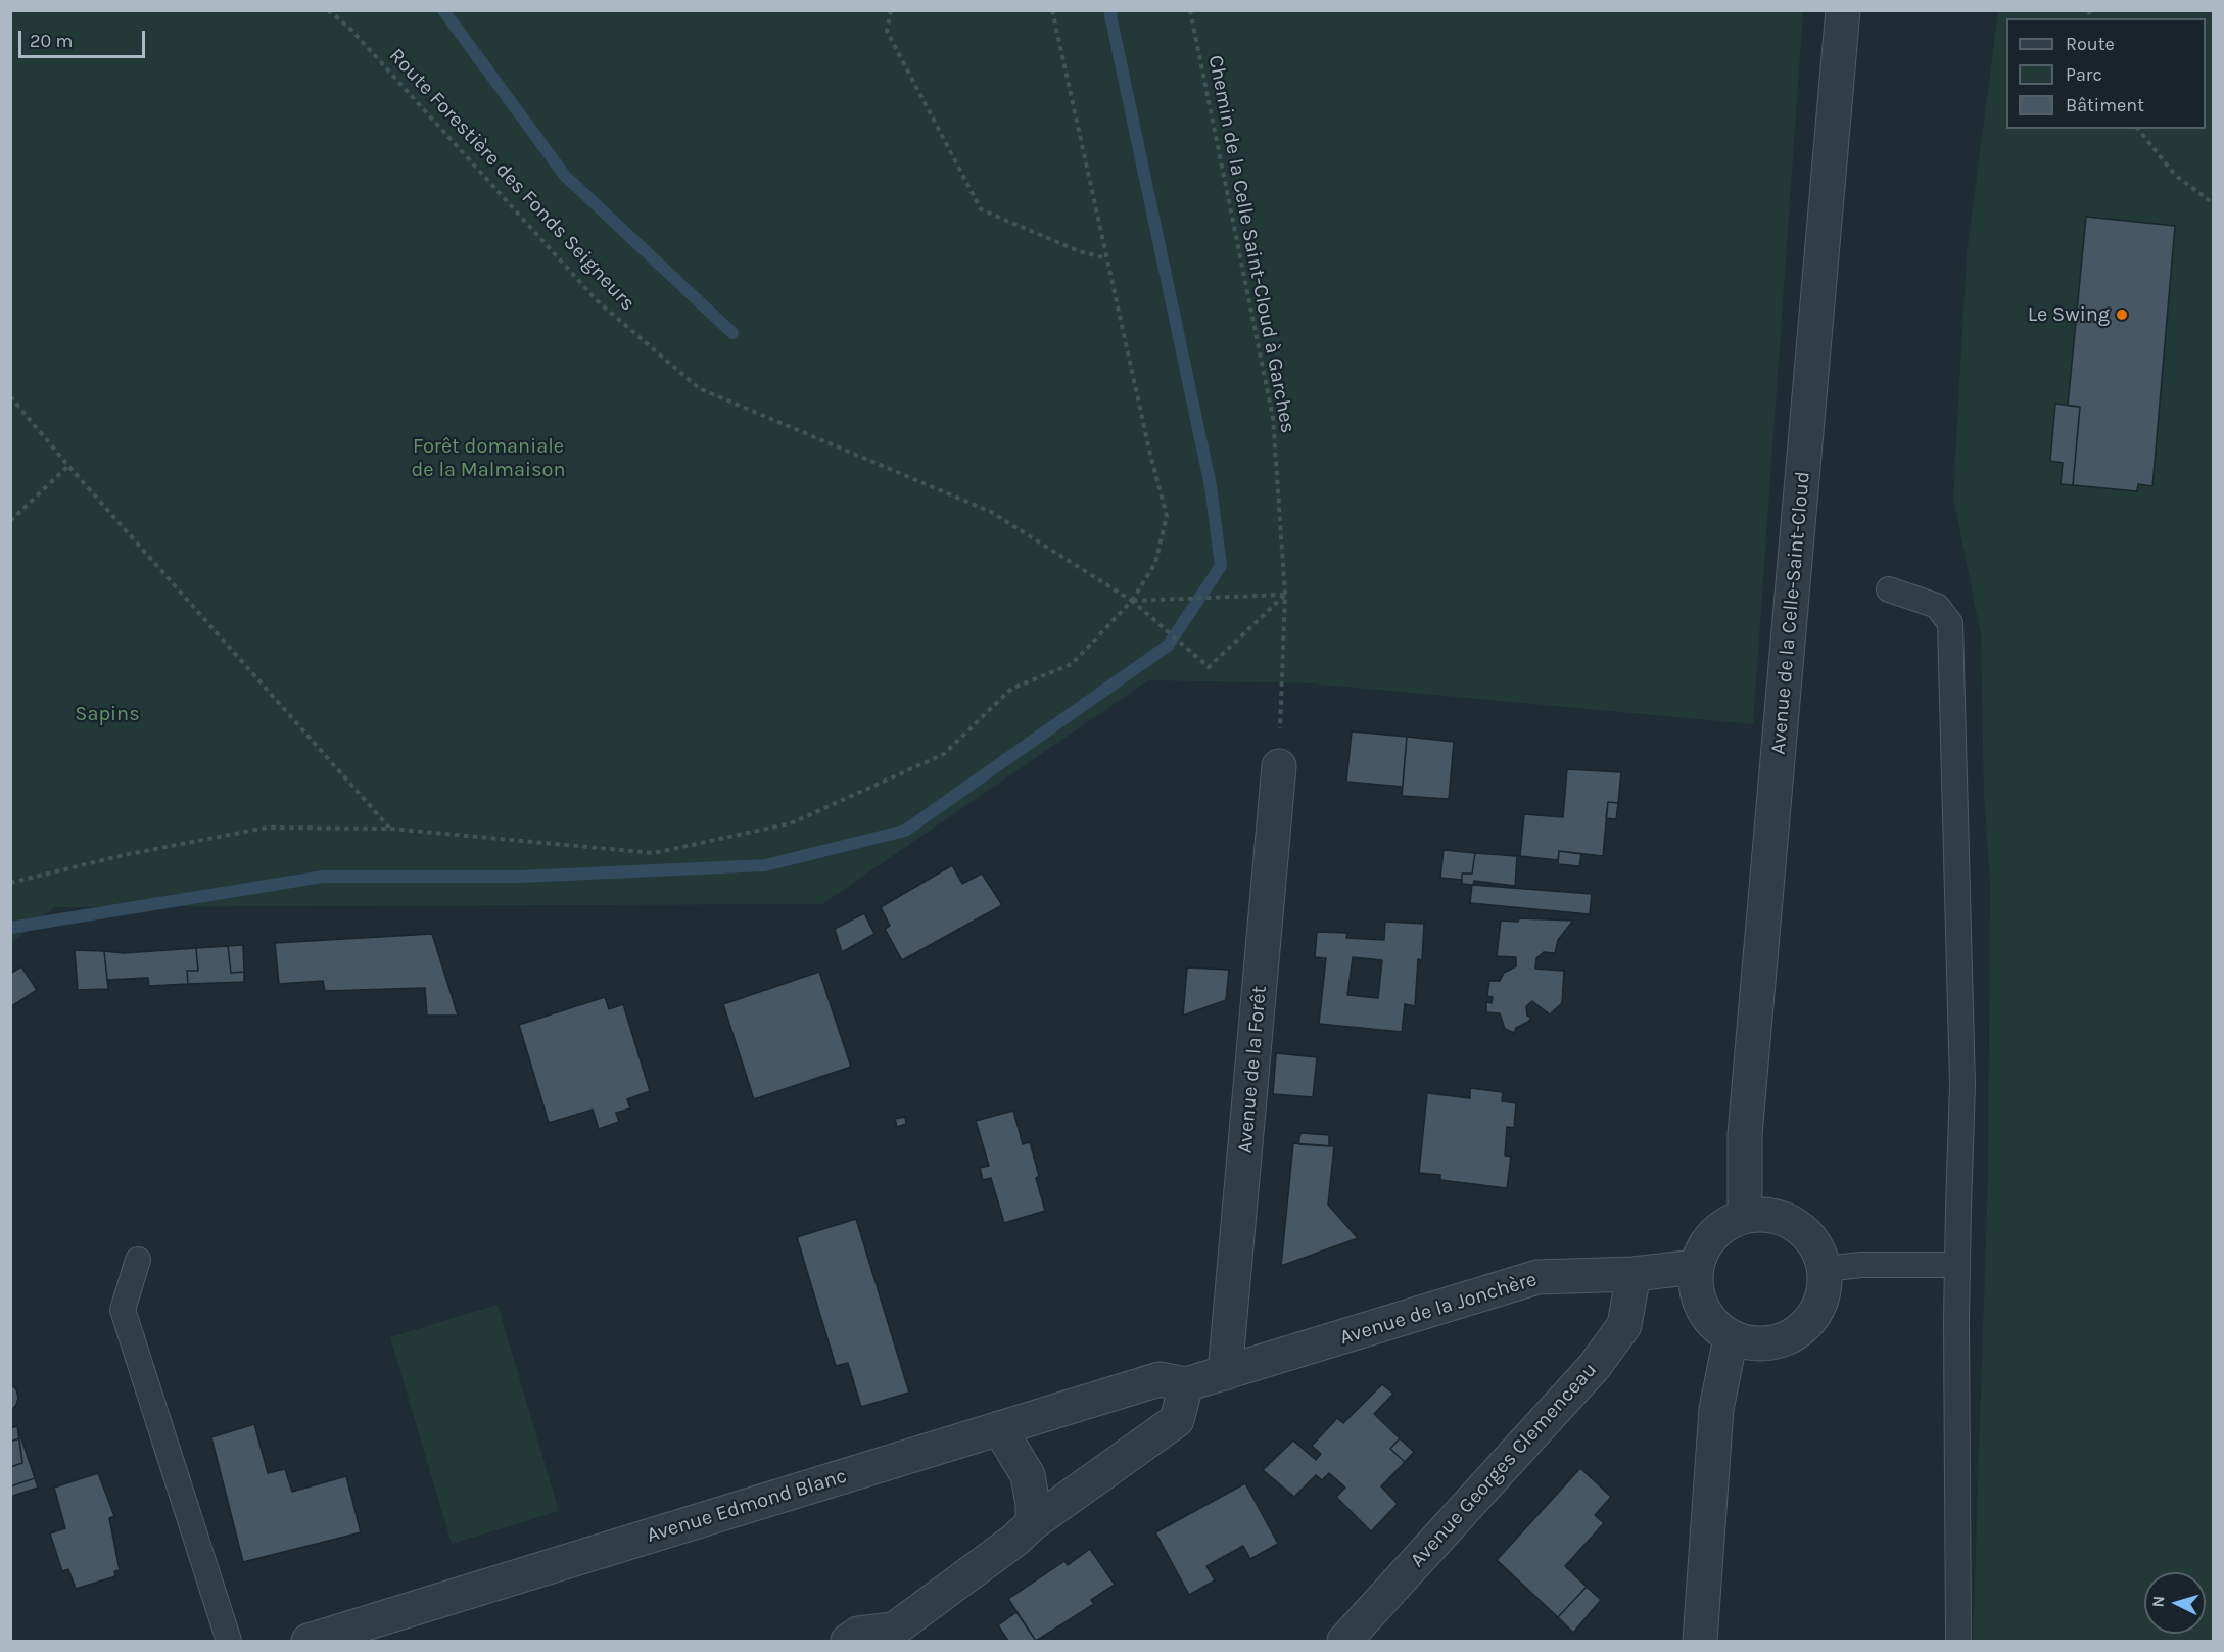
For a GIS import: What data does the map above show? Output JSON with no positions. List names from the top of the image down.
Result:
{
  "streets": {
    "street": [
      "Avenue de la Celle-Saint-Cloud",
      "Avenue de la Forêt",
      "Avenue de la Jonchère",
      "Avenue Georges Clemenceau",
      "Avenue Edmond Blanc"
    ],
    "path": ["Route Forestière des Fonds Seigneurs", "Chemin de la Celle Saint-Cloud à Garches"]
  },
  "crossings": [
    ["Route Forestière des Fonds Seigneurs", "Chemin de la Celle Saint-Cloud à Garches"],
    ["Chemin de la Celle Saint-Cloud à Garches", "Avenue de la Forêt"],
    ["Avenue de la Celle-Saint-Cloud", "Avenue de la Jonchère"],
    ["Avenue de la Forêt", "Avenue de la Jonchère"],
    ["Avenue de la Jonchère", "Avenue Georges Clemenceau"],
    ["Avenue de la Jonchère", "Avenue Edmond Blanc"]
  ],
  "parks": ["Forêt domaniale de la Malmaison", "Sapins"],
  "places": ["Le Swing"],
  "legend": ["Route", "Parc", "Bâtiment"],
  "scale_bar": "20 m",
  "north": "left"
}
